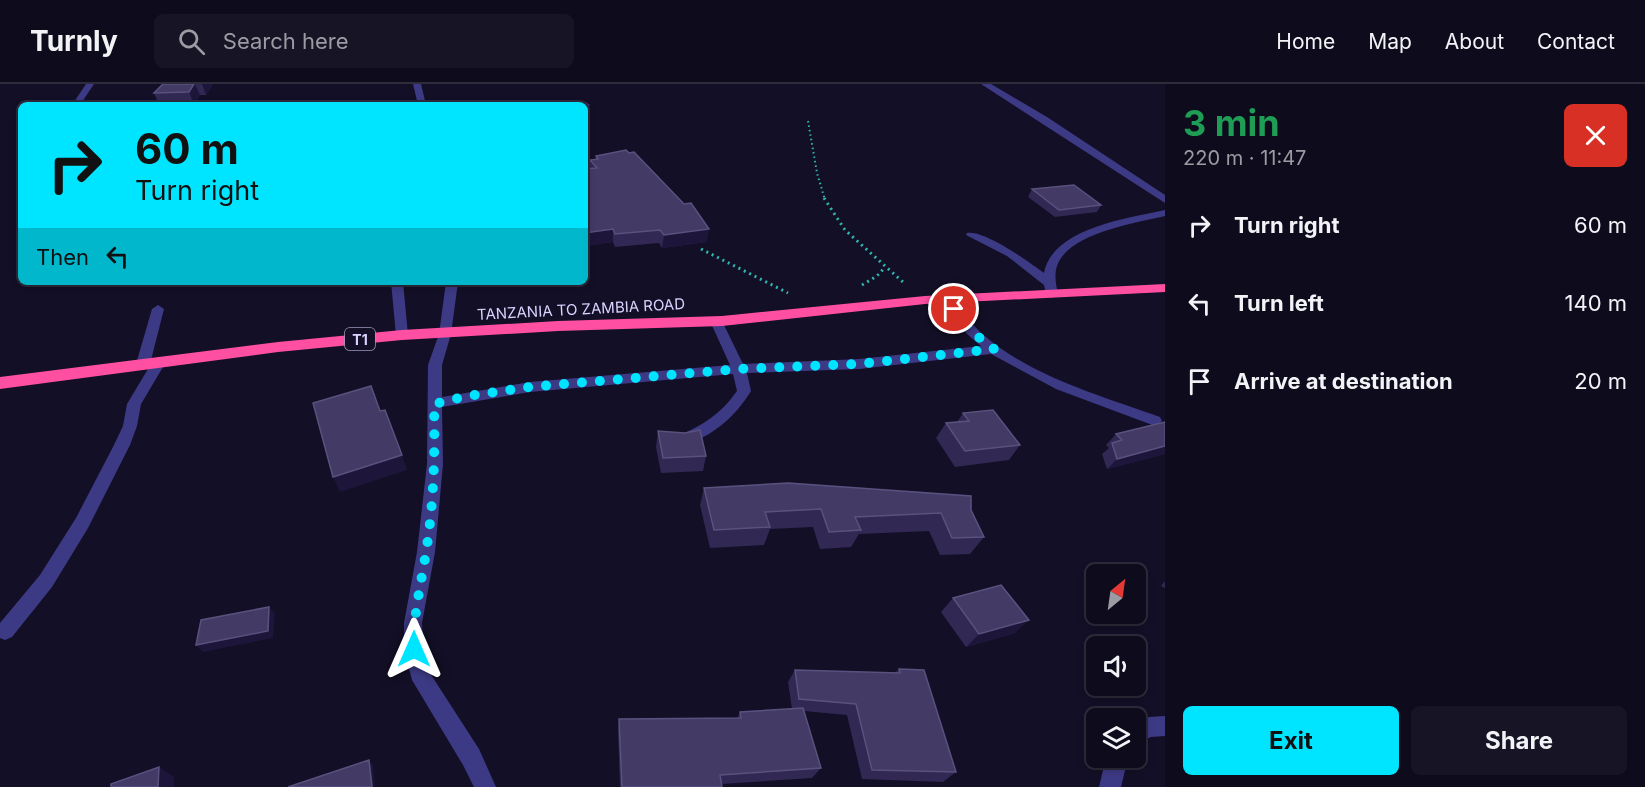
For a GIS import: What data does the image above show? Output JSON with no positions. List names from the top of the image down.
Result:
{
  "streets": {
    "highway": ["TANZANIA TO ZAMBIA ROAD", "T1"]
  },
  "north": "top right",
  "page": {
    "header": "Turnly",
    "search": "Search here",
    "nav": [
      "Home",
      "Map",
      "About",
      "Contact"
    ],
    "heading": ["3 min", "220 m · 11:47"],
    "turn": ["60 m", "Turn right"],
    "list": [
      {
        "name": "Turn right",
        "value": "60 m"
      },
      {
        "name": "Turn left",
        "value": "140 m"
      },
      {
        "name": "Arrive at destination",
        "value": "20 m"
      }
    ],
    "then": "Then",
    "buttons": ["Exit", "Share"]
  }
}
